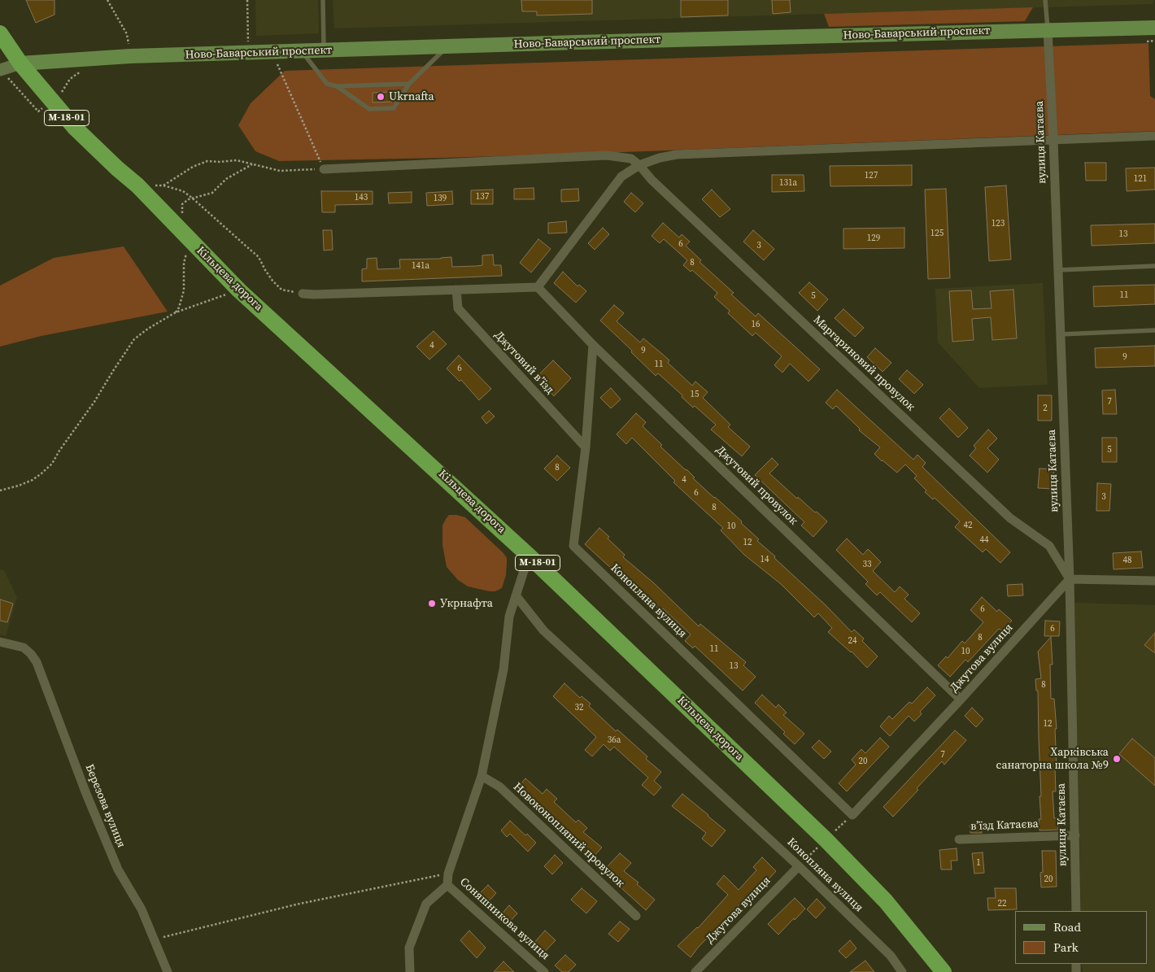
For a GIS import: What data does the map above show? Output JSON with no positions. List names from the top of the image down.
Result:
{
  "streets": {
    "highway": ["М-18-01", "Кільцева дорога"],
    "main road": ["Ново-Баварський проспект"],
    "street": [
      "вулиця Катаєва",
      "Джутовий в’їзд",
      "Маргариновий провулок",
      "Джутовий провулок",
      "Конопляна вулиця",
      "Джутова вулиця",
      "Березова вулиця",
      "в’їзд Катаєва",
      "Новоконопляний провулок",
      "Соняшникова вулиця"
    ]
  },
  "crossings": [
    ["Ново-Баварський проспект", "вулиця Катаєва"],
    ["Ново-Баварський проспект", "Кільцева дорога"],
    ["вулиця Катаєва", "Маргариновий провулок"],
    ["вулиця Катаєва", "Джутова вулиця"],
    ["вулиця Катаєва", "в’їзд Катаєва"],
    ["Джутовий в’їзд", "Конопляна вулиця"],
    ["Маргариновий провулок", "Джутова вулиця"],
    ["Джутовий провулок", "Конопляна вулиця"],
    ["Джутовий провулок", "Джутова вулиця"],
    ["Конопляна вулиця", "Джутова вулиця"]
  ],
  "places": ["Ukrnafta", "Укрнафта", "Харківська санаторна школа №9"],
  "house_numbers": [
    "127",
    "121",
    "131а",
    "137",
    "143",
    "139",
    "123",
    "125",
    "13",
    "129",
    "6",
    "3",
    "8",
    "141а",
    "11",
    "5",
    "16",
    "4",
    "9",
    "9",
    "11",
    "6",
    "15",
    "7",
    "2",
    "5",
    "8",
    "4",
    "6",
    "3",
    "8",
    "42",
    "10",
    "44",
    "12",
    "14",
    "48",
    "33",
    "6",
    "6",
    "8",
    "24",
    "11",
    "10",
    "13",
    "8",
    "32",
    "12",
    "36а",
    "7",
    "20",
    "1",
    "20",
    "22"
  ],
  "legend": ["Road", "Park"]
}
